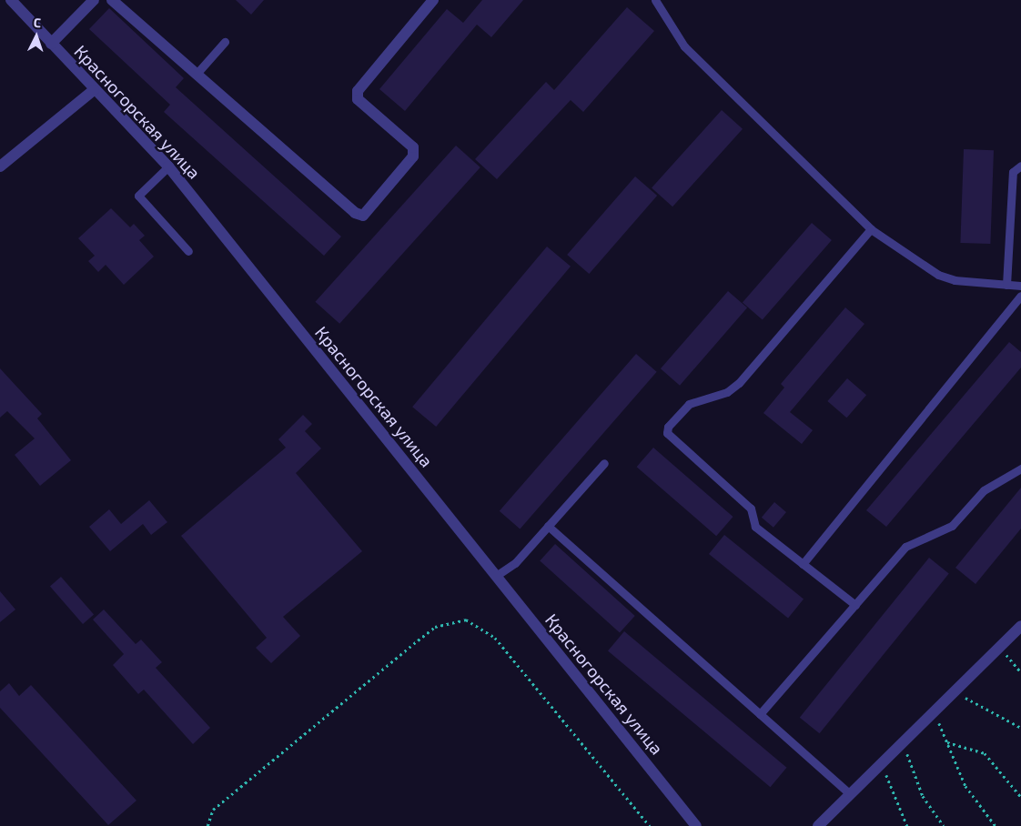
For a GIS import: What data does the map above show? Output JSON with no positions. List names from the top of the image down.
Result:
{
  "streets": {
    "street": ["Красногорская улица"]
  },
  "north": "top"
}
